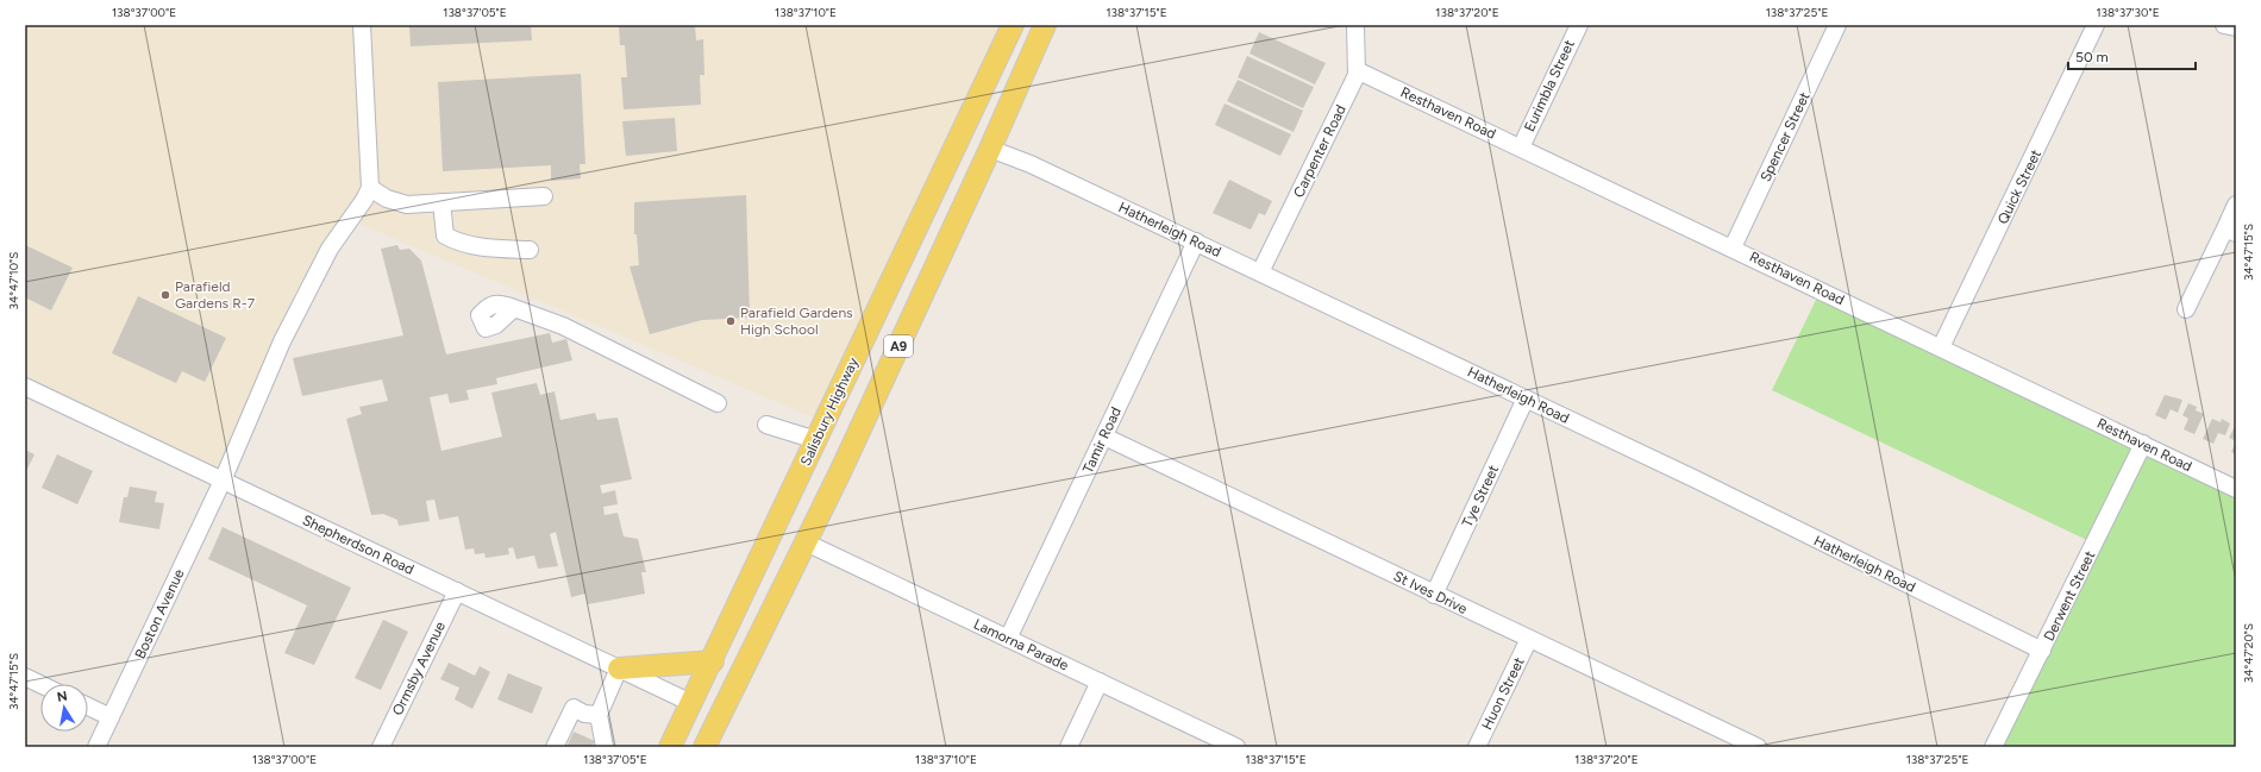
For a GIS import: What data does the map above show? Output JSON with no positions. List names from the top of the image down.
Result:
{
  "streets": {
    "main road": ["A9", "Salisbury Highway"],
    "street": [
      "Eurimbla Street",
      "Resthaven Road",
      "Spencer Street",
      "Carpenter Road",
      "Quick Street",
      "Hatherleigh Road",
      "Tamir Road",
      "Tye Street",
      "Shepherdson Road",
      "St Ives Drive",
      "Derwent Street",
      "Boston Avenue",
      "Lamorna Parade",
      "Ormsby Avenue",
      "Huon Street"
    ]
  },
  "crossings": [
    ["Eurimbla Street", "Resthaven Road"],
    ["Resthaven Road", "Spencer Street"],
    ["Resthaven Road", "Carpenter Road"],
    ["Resthaven Road", "Quick Street"],
    ["Resthaven Road", "Derwent Street"],
    ["Carpenter Road", "Hatherleigh Road"],
    ["Hatherleigh Road", "A9"],
    ["Hatherleigh Road", "Tamir Road"],
    ["Hatherleigh Road", "Tye Street"],
    ["Hatherleigh Road", "Derwent Street"],
    ["A9", "Lamorna Parade"],
    ["Salisbury Highway", "Shepherdson Road"],
    ["Tamir Road", "St Ives Drive"],
    ["Tamir Road", "Lamorna Parade"],
    ["Tye Street", "St Ives Drive"],
    ["Shepherdson Road", "Boston Avenue"],
    ["Shepherdson Road", "Ormsby Avenue"],
    ["St Ives Drive", "Huon Street"]
  ],
  "places": ["Parafield Gardens R-7", "Parafield Gardens High School"],
  "scale_bar": "50 m",
  "north": "top",
  "coordinates": [
    "138°37'00\"E",
    "138°37'05\"E",
    "138°37'10\"E",
    "138°37'15\"E",
    "138°37'20\"E",
    "138°37'25\"E",
    "138°37'30\"E",
    "34°47'15\"S",
    "34°47'10\"S",
    "34°47'20\"S"
  ]
}
